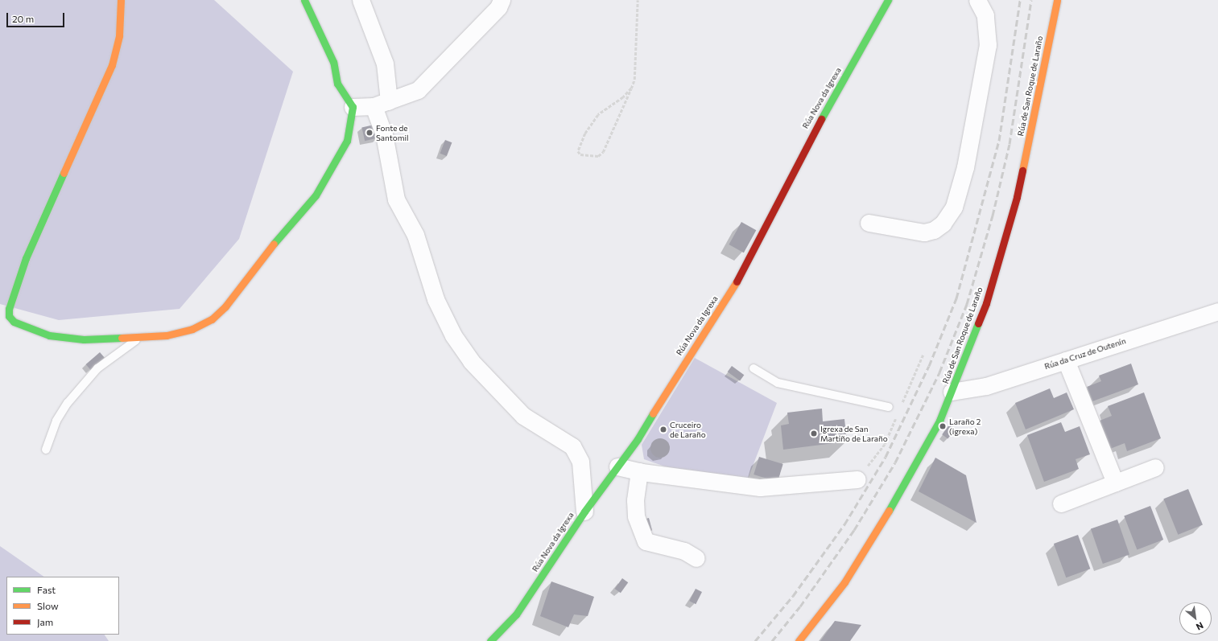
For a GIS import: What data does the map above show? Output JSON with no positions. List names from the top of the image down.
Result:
{
  "streets": {
    "street": ["Rúa de San Roque de Laraño", "Rúa Nova da Igrexa", "Rúa da Cruz de Outenín"]
  },
  "crossings": [
    ["Rúa de San Roque de Laraño", "Rúa da Cruz de Outenín"]
  ],
  "places": [
    "Fonte de Santomil",
    "Laraño 2 (igrexa)",
    "Cruceiro de Laraño",
    "Igrexa de San Martiño de Laraño"
  ],
  "legend": ["Fast", "Slow", "Jam"],
  "scale_bar": "20 m",
  "north": "bottom right"
}
